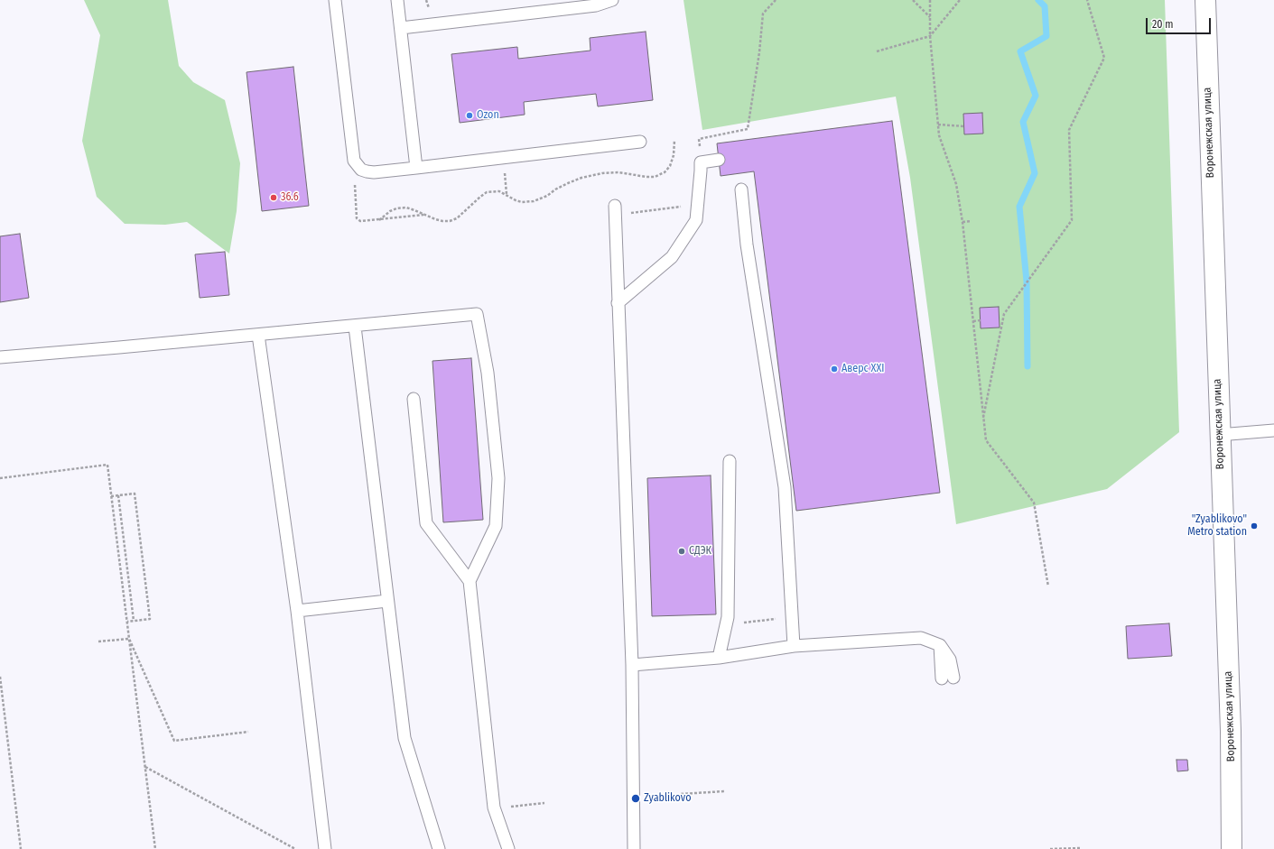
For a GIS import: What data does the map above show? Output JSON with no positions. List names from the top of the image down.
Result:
{
  "streets": {
    "street": ["Воронежская улица"]
  },
  "places": [
    "Ozon",
    "36.6",
    "Аверс XXI",
    "\"Zyablikovo\" Metro station",
    "СДЭК",
    "Zyablikovo"
  ],
  "scale_bar": "20 m"
}
